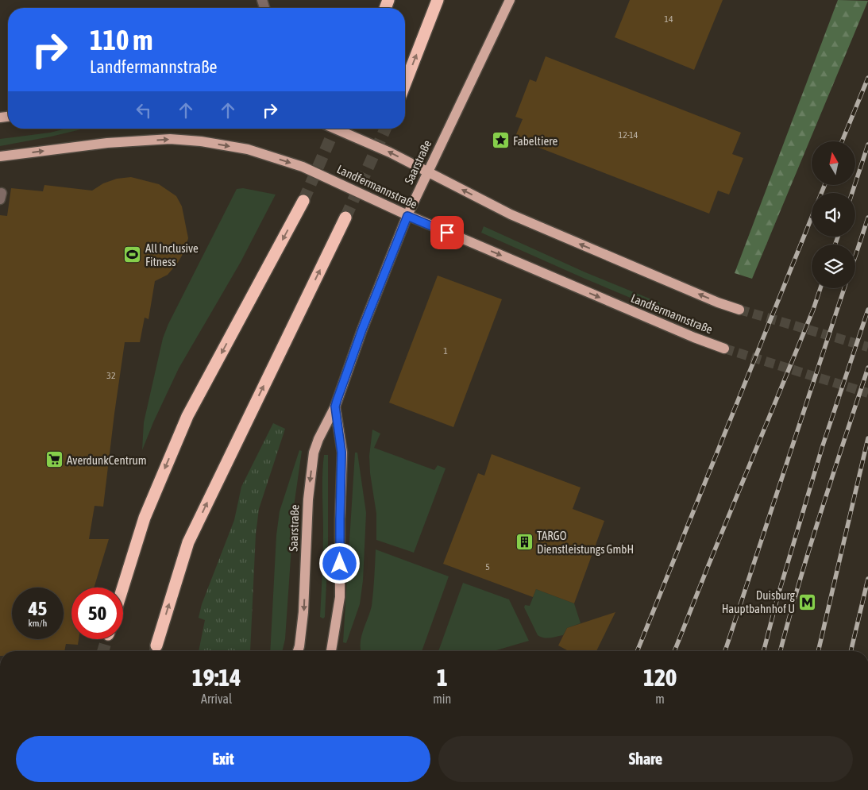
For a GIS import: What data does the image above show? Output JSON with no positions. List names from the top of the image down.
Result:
{
  "streets": {
    "main road": ["Saarstraße", "Landfermannstraße"]
  },
  "crossings": [
    ["Saarstraße", "Landfermannstraße"]
  ],
  "places": {
    "place": ["Fabeltiere"],
    "sports": ["All Inclusive Fitness"],
    "supermarket": ["AverdunkCentrum"],
    "building": ["TARGO Dienstleistungs GmbH"],
    "metro station": ["Duisburg Hauptbahnhof U"]
  },
  "house_numbers": [
    "14",
    "12-14",
    "1",
    "32",
    "5"
  ],
  "north": "top",
  "page": {
    "turn": ["110 m", "Landfermannstraße"],
    "speed": "45 km/h",
    "limit": "50",
    "eta": [
      "19:14",
      "Arrival",
      "1",
      "min",
      "120",
      "m"
    ],
    "buttons": ["Exit", "Share"]
  }
}
